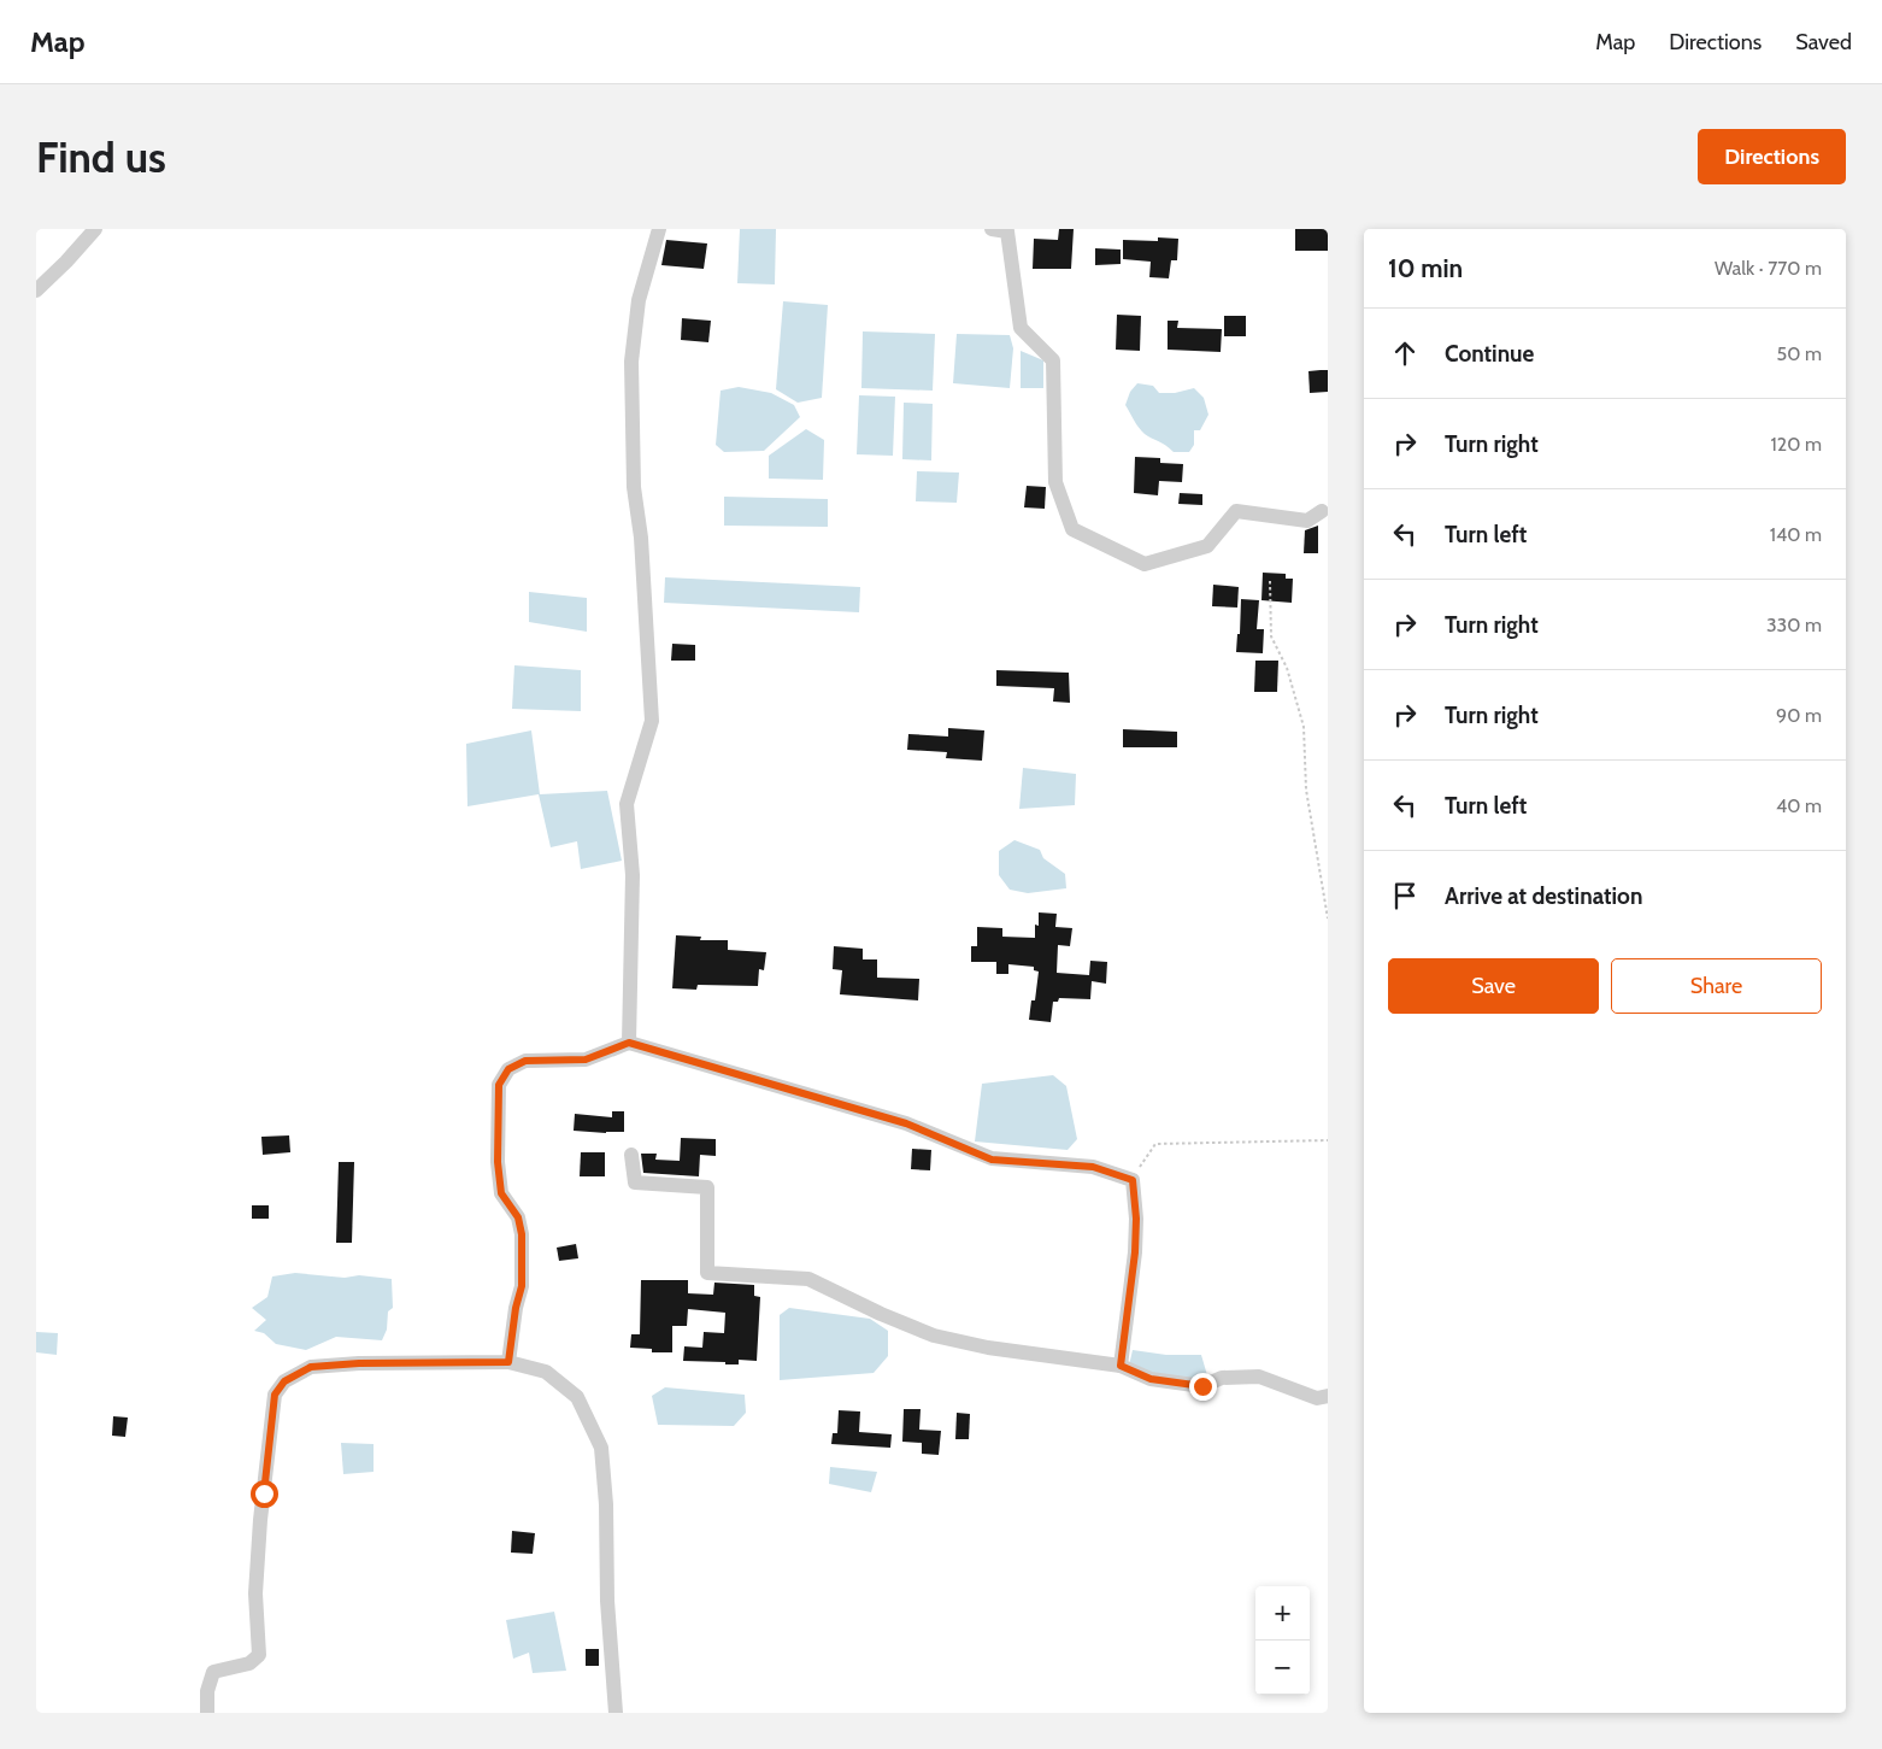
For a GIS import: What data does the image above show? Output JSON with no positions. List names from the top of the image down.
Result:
{
  "page": {
    "header": "Map",
    "nav": ["Map", "Directions", "Saved"],
    "buttons": [
      "Directions",
      ["Save", "Share"]
    ],
    "title": "Find us",
    "heading": ["10 min", "Walk · 770 m"],
    "list": [
      ["Continue", "50 m"],
      ["Turn right", "120 m"],
      ["Turn left", "140 m"],
      ["Turn right", "330 m"],
      ["Turn right", "90 m"],
      ["Turn left", "40 m"],
      "Arrive at destination"
    ],
    "map_buttons": ["+", "−"]
  }
}
